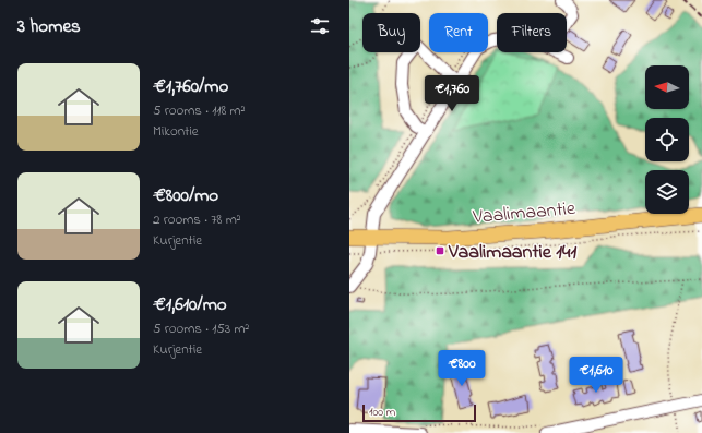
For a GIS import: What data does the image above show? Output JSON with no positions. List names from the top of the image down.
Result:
{
  "streets": {
    "main road": ["Vaalimaantie"]
  },
  "places": {
    "transit": ["Vaalimaantie 141"]
  },
  "scale_bar": "100 m",
  "north": "left",
  "page": {
    "heading": "3 homes",
    "chip": ["Buy", "Rent", "Filters"],
    "list": [
      {
        "name": "€1,760/mo",
        "note": "5 rooms · 118 m² · Mikontie"
      },
      {
        "name": "€800/mo",
        "note": "2 rooms · 78 m² · Kurjentie"
      },
      {
        "name": "€1,610/mo",
        "note": "5 rooms · 153 m² · Kurjentie"
      }
    ],
    "price": ["€1,760", "€800", "€1,610"],
    "scale": "100 m"
  }
}
